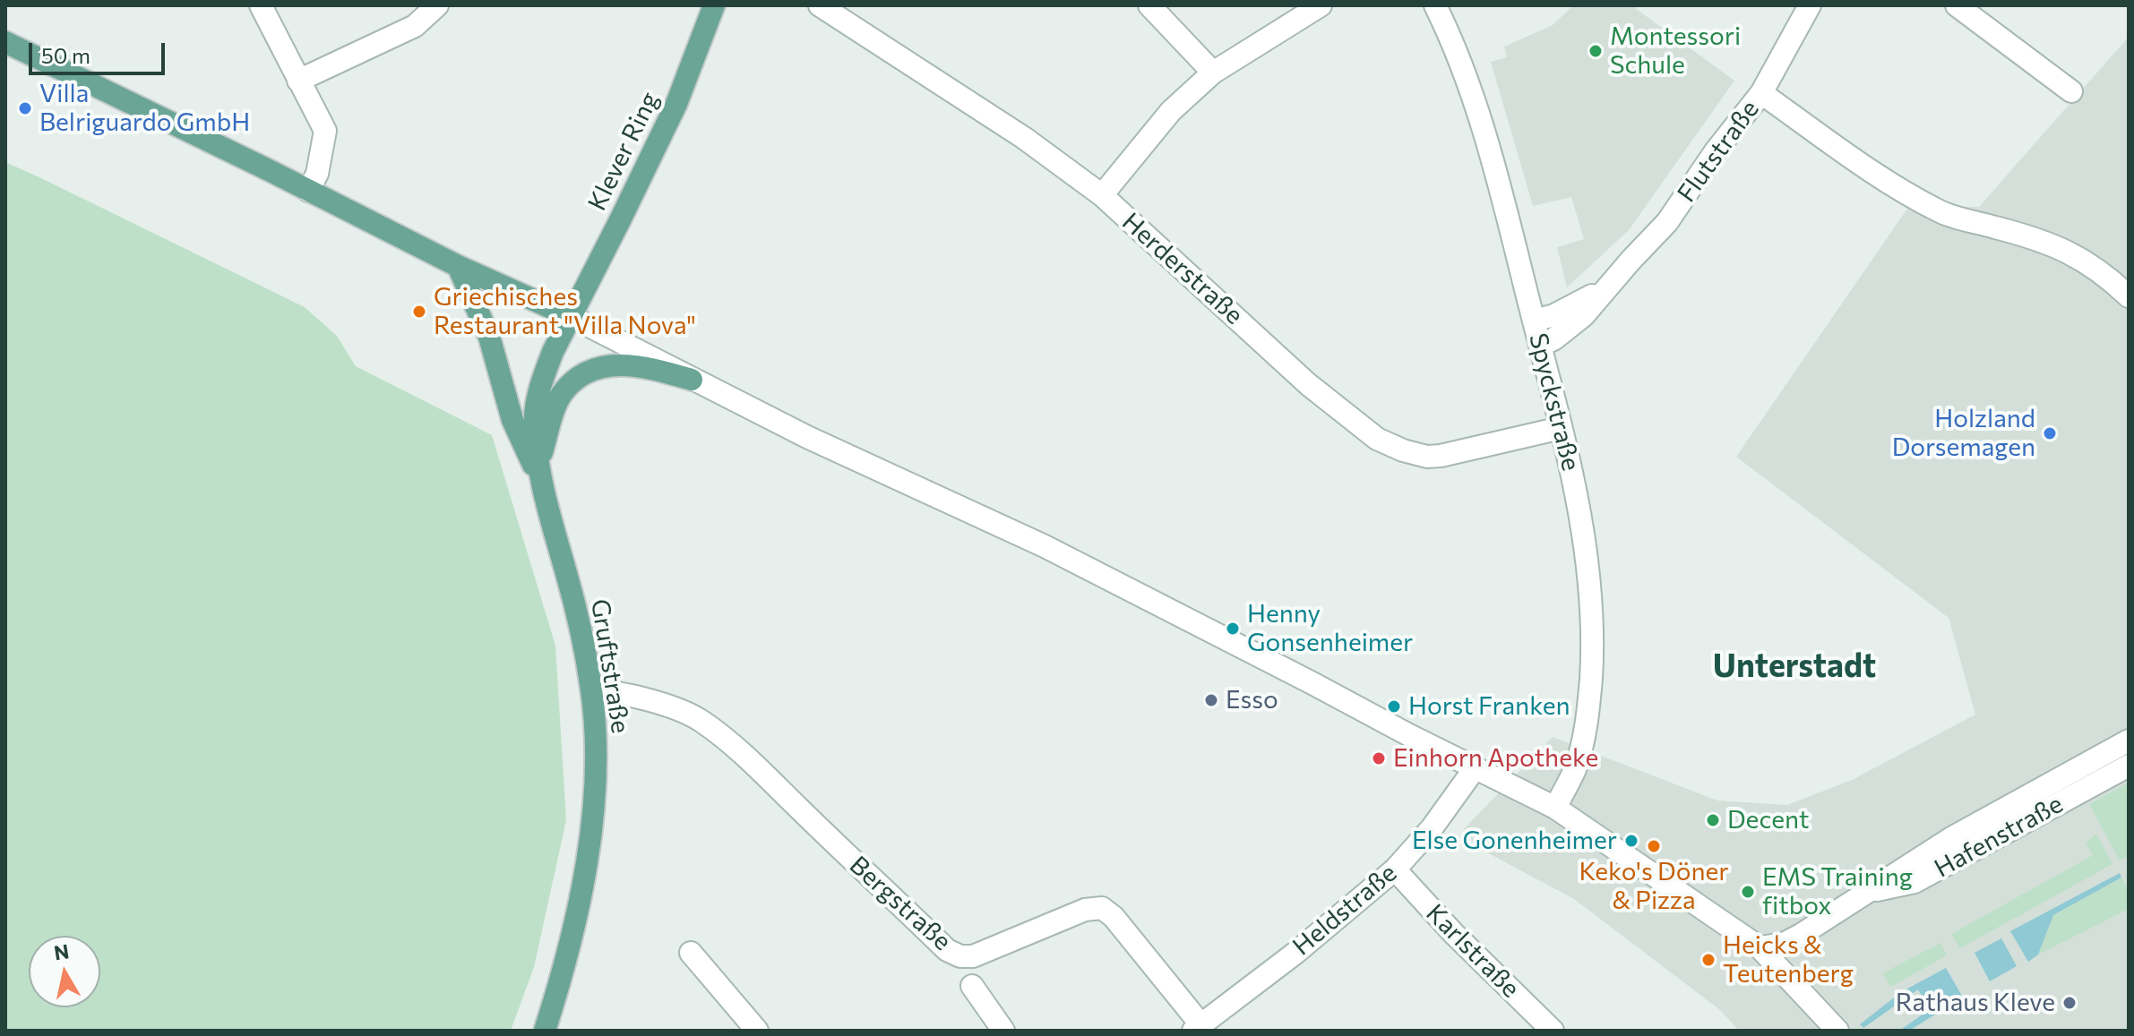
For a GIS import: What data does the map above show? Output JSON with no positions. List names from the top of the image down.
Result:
{
  "streets": {
    "main road": ["Klever Ring", "Gruftstraße"],
    "street": [
      "Flutstraße",
      "Herderstraße",
      "Spyckstraße",
      "Hafenstraße",
      "Bergstraße",
      "Heldstraße",
      "Karlstraße"
    ]
  },
  "crossings": [
    ["Klever Ring", "Gruftstraße"],
    ["Flutstraße", "Spyckstraße"],
    ["Herderstraße", "Spyckstraße"],
    ["Gruftstraße", "Bergstraße"],
    ["Bergstraße", "Heldstraße"],
    ["Heldstraße", "Karlstraße"]
  ],
  "districts": ["Unterstadt"],
  "places": [
    "Montessori Schule",
    "Villa Belriguardo GmbH",
    "Griechisches Restaurant \"Villa Nova\"",
    "Holzland Dorsemagen",
    "Henny Gonsenheimer",
    "Esso",
    "Horst Franken",
    "Einhorn Apotheke",
    "Decent",
    "Else Gonenheimer",
    "Keko's Döner & Pizza",
    "EMS Training fitbox",
    "Heicks & Teutenberg",
    "Rathaus Kleve"
  ],
  "scale_bar": "50 m",
  "north": "top"
}
